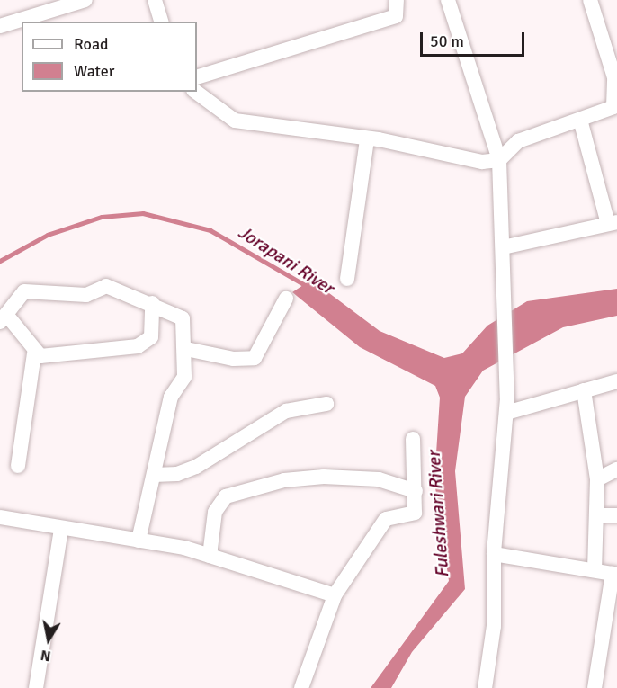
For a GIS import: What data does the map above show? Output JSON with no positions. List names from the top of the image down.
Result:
{
  "water": ["Jorapani River", "Fuleshwari River"],
  "legend": ["Road", "Water"],
  "scale_bar": "50 m",
  "north": "bottom"
}
